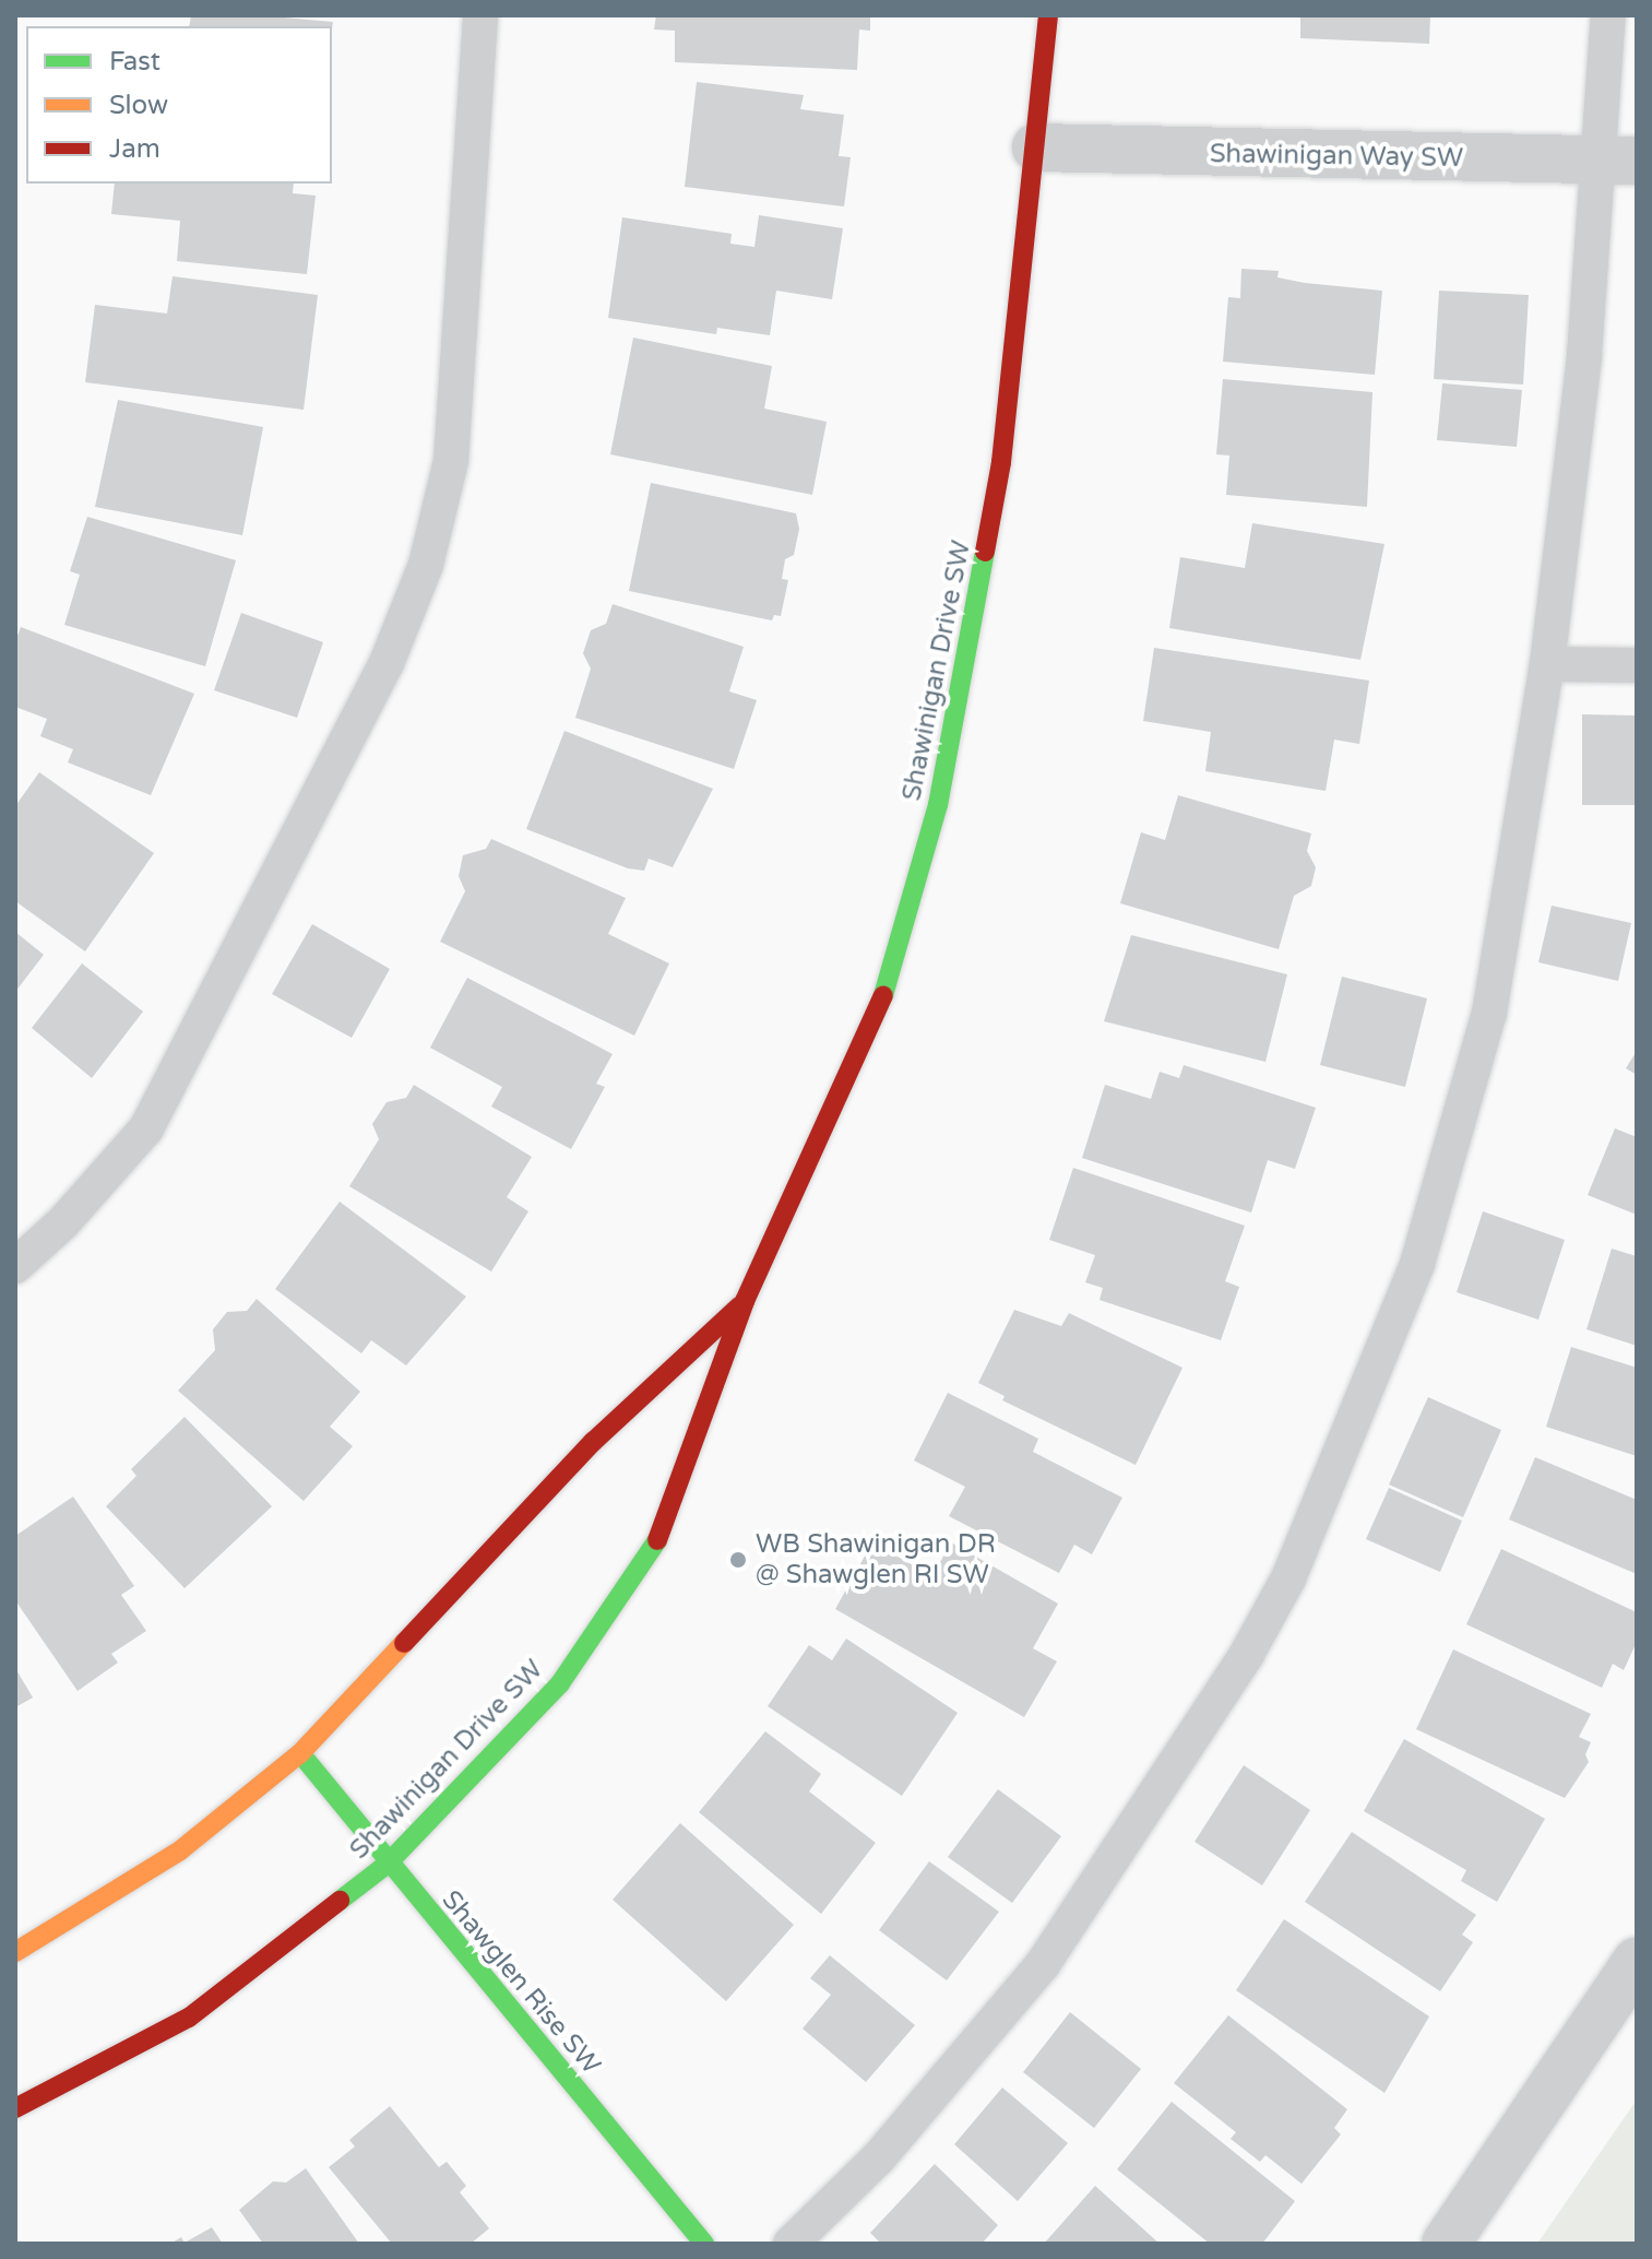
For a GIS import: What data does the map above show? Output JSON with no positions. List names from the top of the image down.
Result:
{
  "streets": {
    "street": ["Shawinigan Way SW", "Shawinigan Drive SW", "Shawglen Rise SW"]
  },
  "crossings": [
    ["Shawinigan Way SW", "Shawinigan Drive SW"],
    ["Shawinigan Drive SW", "Shawglen Rise SW"]
  ],
  "places": ["WB Shawinigan DR @ Shawglen RI SW"],
  "legend": ["Fast", "Slow", "Jam"]
}
